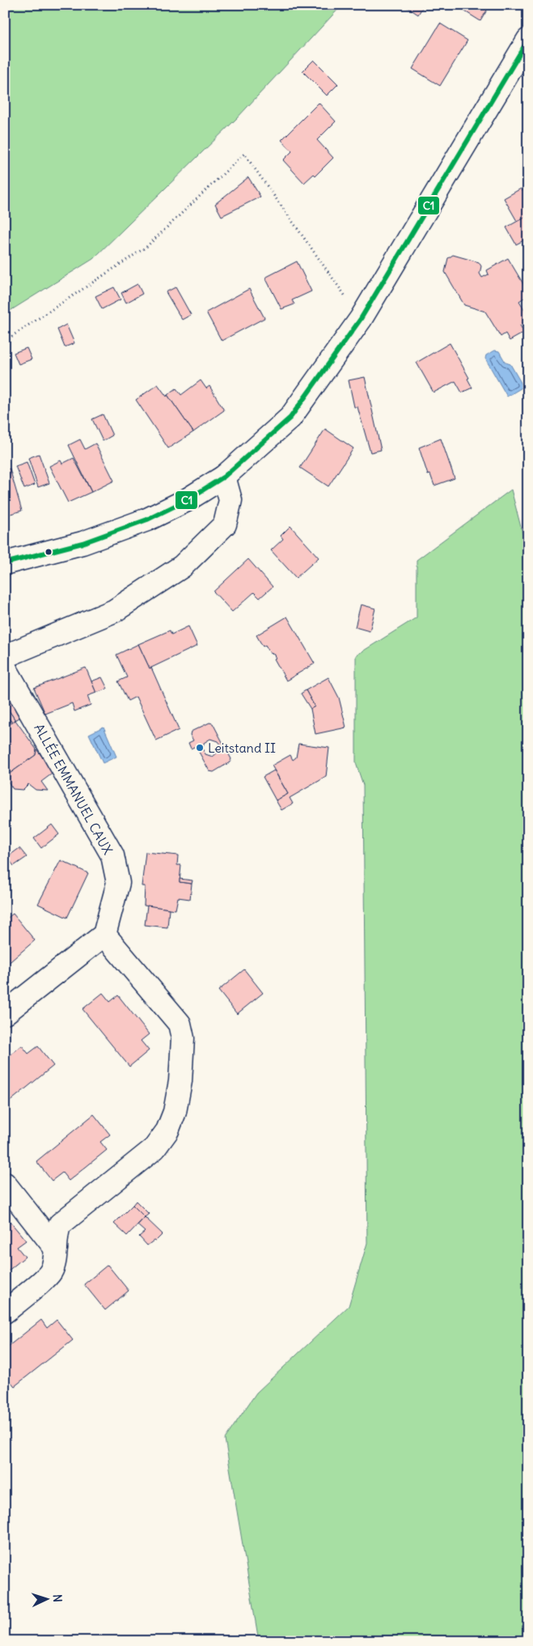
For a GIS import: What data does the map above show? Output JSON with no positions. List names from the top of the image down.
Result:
{
  "streets": {
    "street": ["ALLÉE EMMANUEL CAUX"]
  },
  "places": ["Leitstand II"],
  "lines": ["transit line C1"],
  "north": "right"
}
